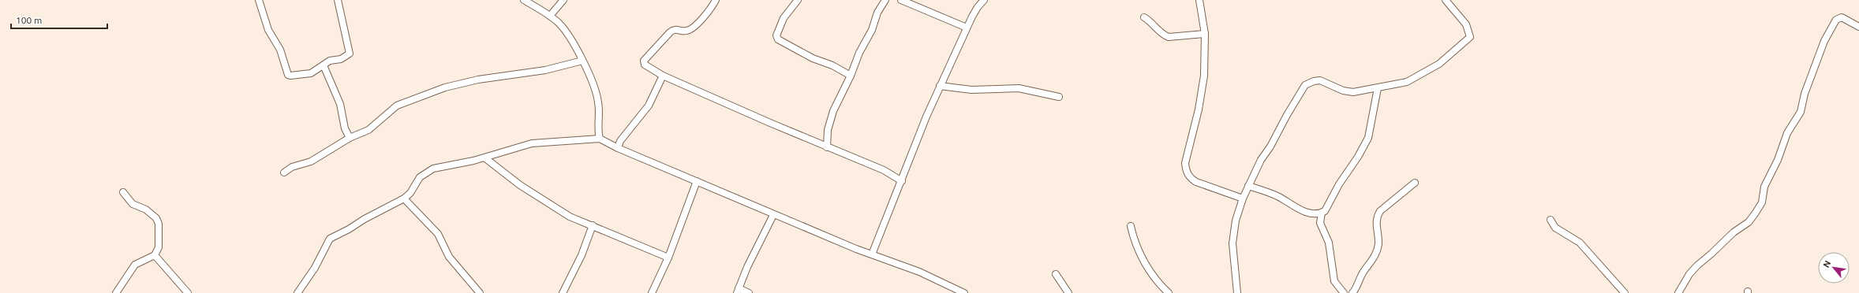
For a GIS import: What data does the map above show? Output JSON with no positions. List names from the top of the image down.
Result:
{
  "scale_bar": "100 m",
  "north": "top left"
}
